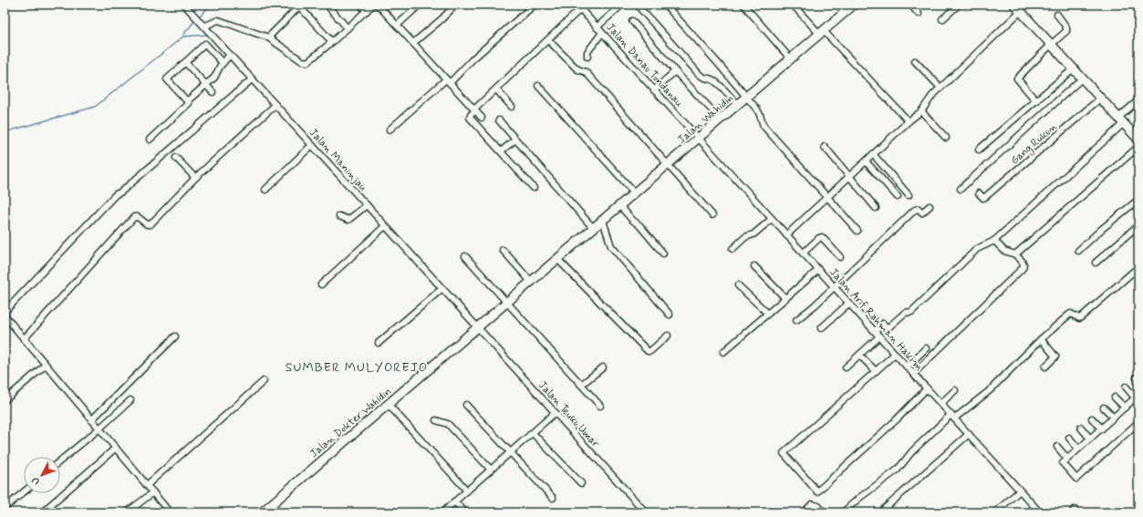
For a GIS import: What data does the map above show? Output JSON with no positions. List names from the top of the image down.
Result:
{
  "streets": {
    "street": [
      "Jalan Danau Tondanau",
      "Jalan Wahidin",
      "Gang Rukun",
      "Jalan Maninjau",
      "Jalan Arif Rahman Hakim",
      "Jalan Teuku Umar",
      "Jalan Dokter Wahidin"
    ]
  },
  "crossings": [
    ["Jalan Danau Tondanau", "Jalan Wahidin"],
    ["Jalan Danau Tondanau", "Jalan Arif Rahman Hakim"],
    ["Jalan Wahidin", "Jalan Arif Rahman Hakim"],
    ["Jalan Wahidin", "Jalan Dokter Wahidin"],
    ["Jalan Maninjau", "Jalan Teuku Umar"],
    ["Jalan Maninjau", "Jalan Dokter Wahidin"],
    ["Jalan Teuku Umar", "Jalan Dokter Wahidin"]
  ],
  "districts": ["SUMBER MULYOREJO"],
  "north": "bottom left"
}
